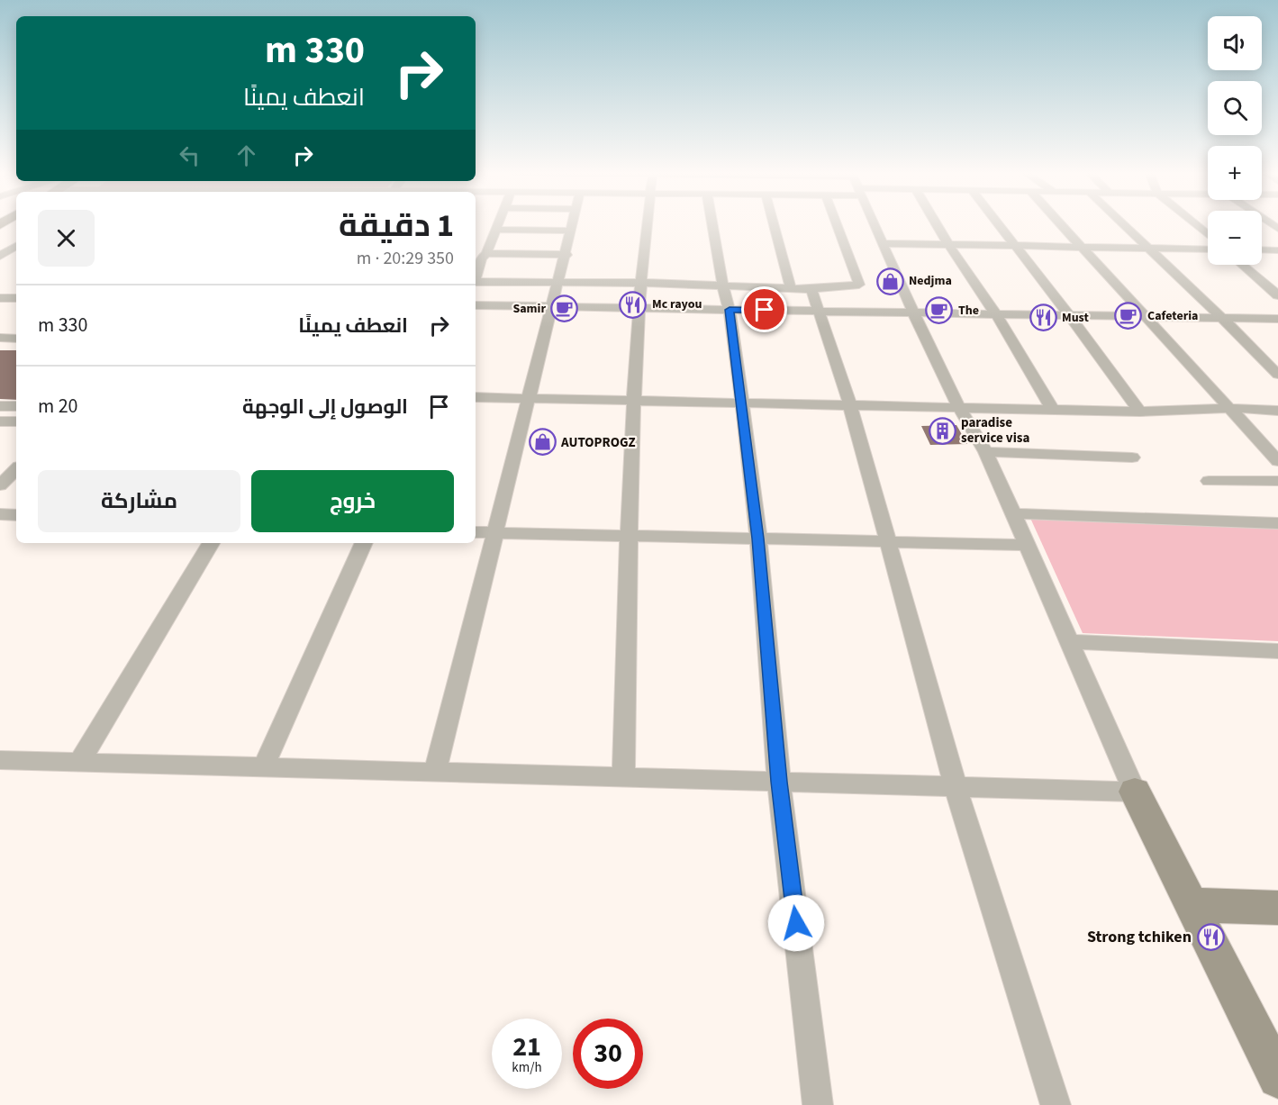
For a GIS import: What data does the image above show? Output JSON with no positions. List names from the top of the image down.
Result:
{
  "places": {
    "shop": ["Nedjma", "AUTOPROGZ"],
    "restaurant": ["Mc rayou", "Must", "Strong tchiken"],
    "cafe": ["Samir", "The", "Cafeteria"],
    "building": ["paradise service visa"]
  },
  "page": {
    "map_buttons": ["+", "−"],
    "turn": ["330 m", "انعطف يمينًا"],
    "heading": ["1 دقيقة", "350 m · 20:29"],
    "list": [
      {
        "name": "انعطف يمينًا",
        "value": "330 m"
      },
      {
        "name": "الوصول إلى الوجهة",
        "value": "20 m"
      }
    ],
    "buttons": ["خروج", "مشاركة"],
    "speed": "21 km/h",
    "limit": "30"
  }
}
